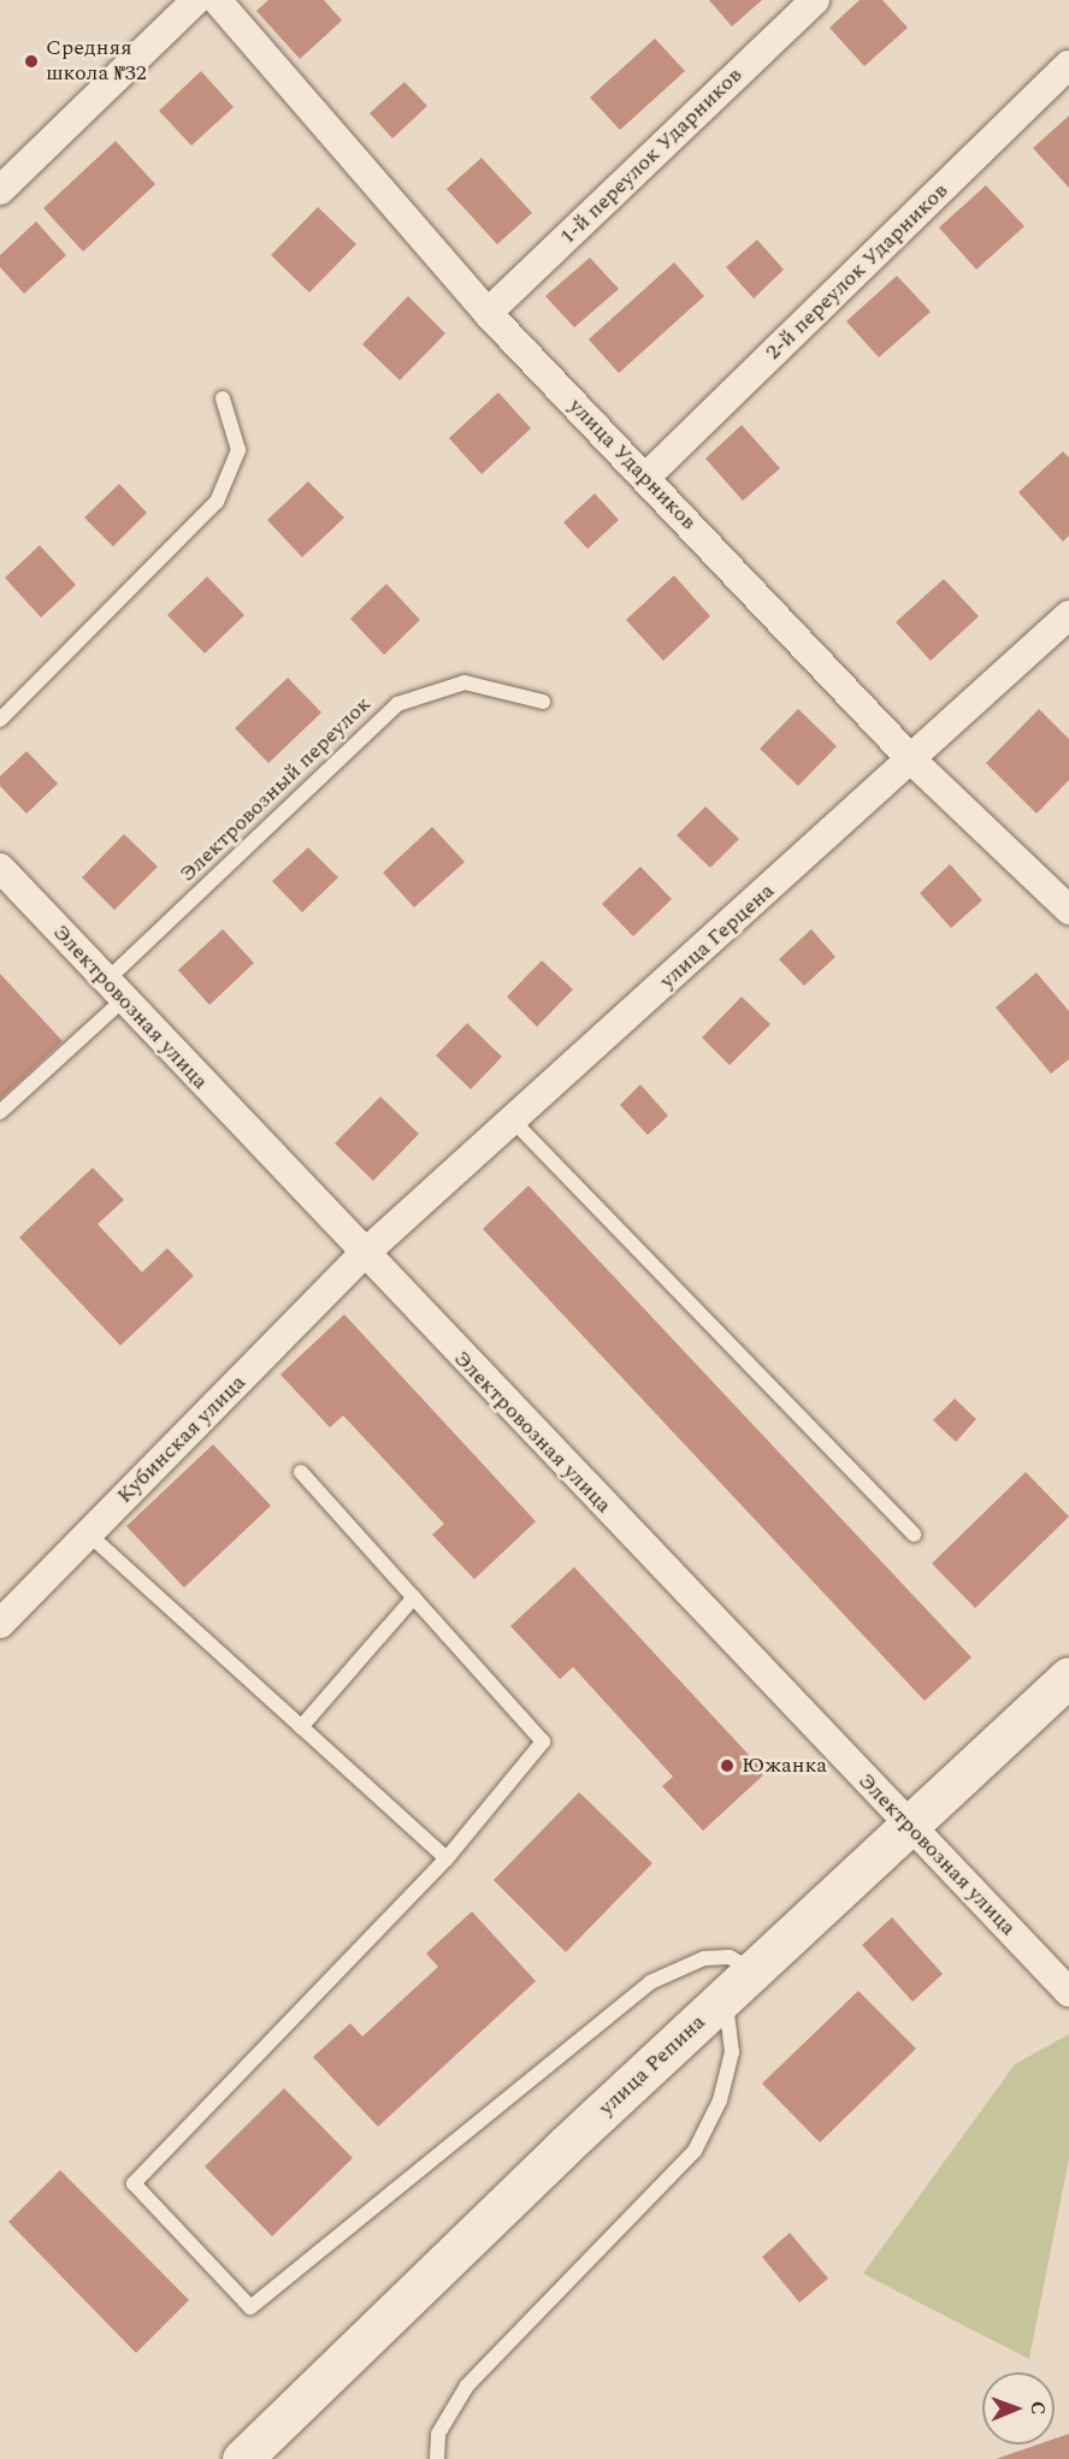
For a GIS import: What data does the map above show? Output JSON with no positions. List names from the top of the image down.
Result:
{
  "streets": {
    "main road": ["улица Репина"],
    "street": [
      "1-й переулок Ударников",
      "2-й переулок Ударников",
      "улица Ударников",
      "улица Герцена",
      "Электровозная улица",
      "Кубинская улица"
    ],
    "lane": ["Электровозный переулок"]
  },
  "crossings": [
    ["1-й переулок Ударников", "улица Ударников"],
    ["2-й переулок Ударников", "улица Ударников"],
    ["улица Ударников", "улица Герцена"],
    ["Электровозный переулок", "Электровозная улица"],
    ["улица Герцена", "Электровозная улица"],
    ["улица Герцена", "Кубинская улица"],
    ["Электровозная улица", "Кубинская улица"],
    ["Электровозная улица", "улица Репина"]
  ],
  "places": ["Средняя школа №32", "Южанка"],
  "north": "right"
}
